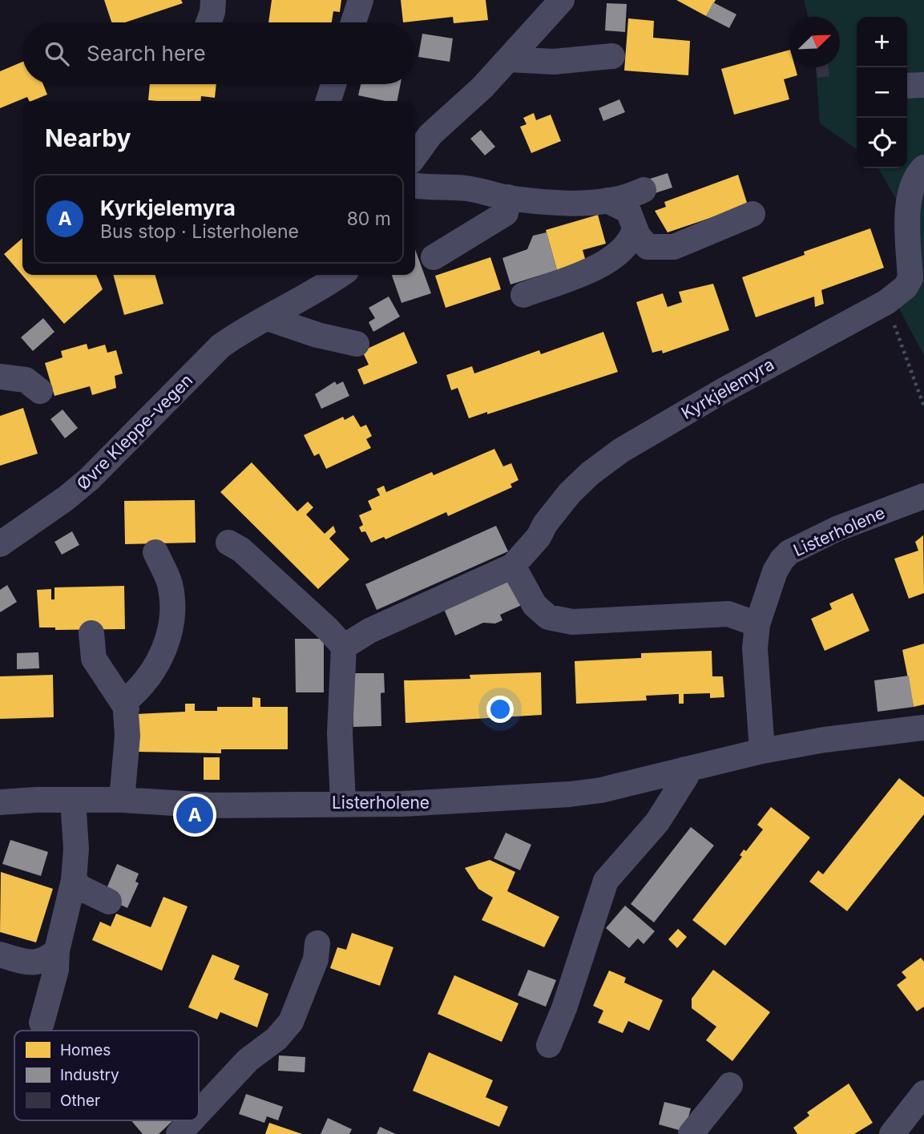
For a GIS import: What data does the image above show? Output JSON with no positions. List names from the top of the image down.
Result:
{
  "streets": {
    "street": ["Kyrkjelemyra", "Øvre Kleppe-vegen", "Listerholene"]
  },
  "legend": ["Homes", "Industry", "Other"],
  "north": "top right",
  "page": {
    "map_buttons": ["+", "−"],
    "search": "Search here",
    "heading": "Nearby",
    "list": [
      {
        "mark": "A",
        "name": "Kyrkjelemyra",
        "note": "Bus stop · Listerholene",
        "value": "80 m"
      }
    ],
    "pins": "A"
  }
}
